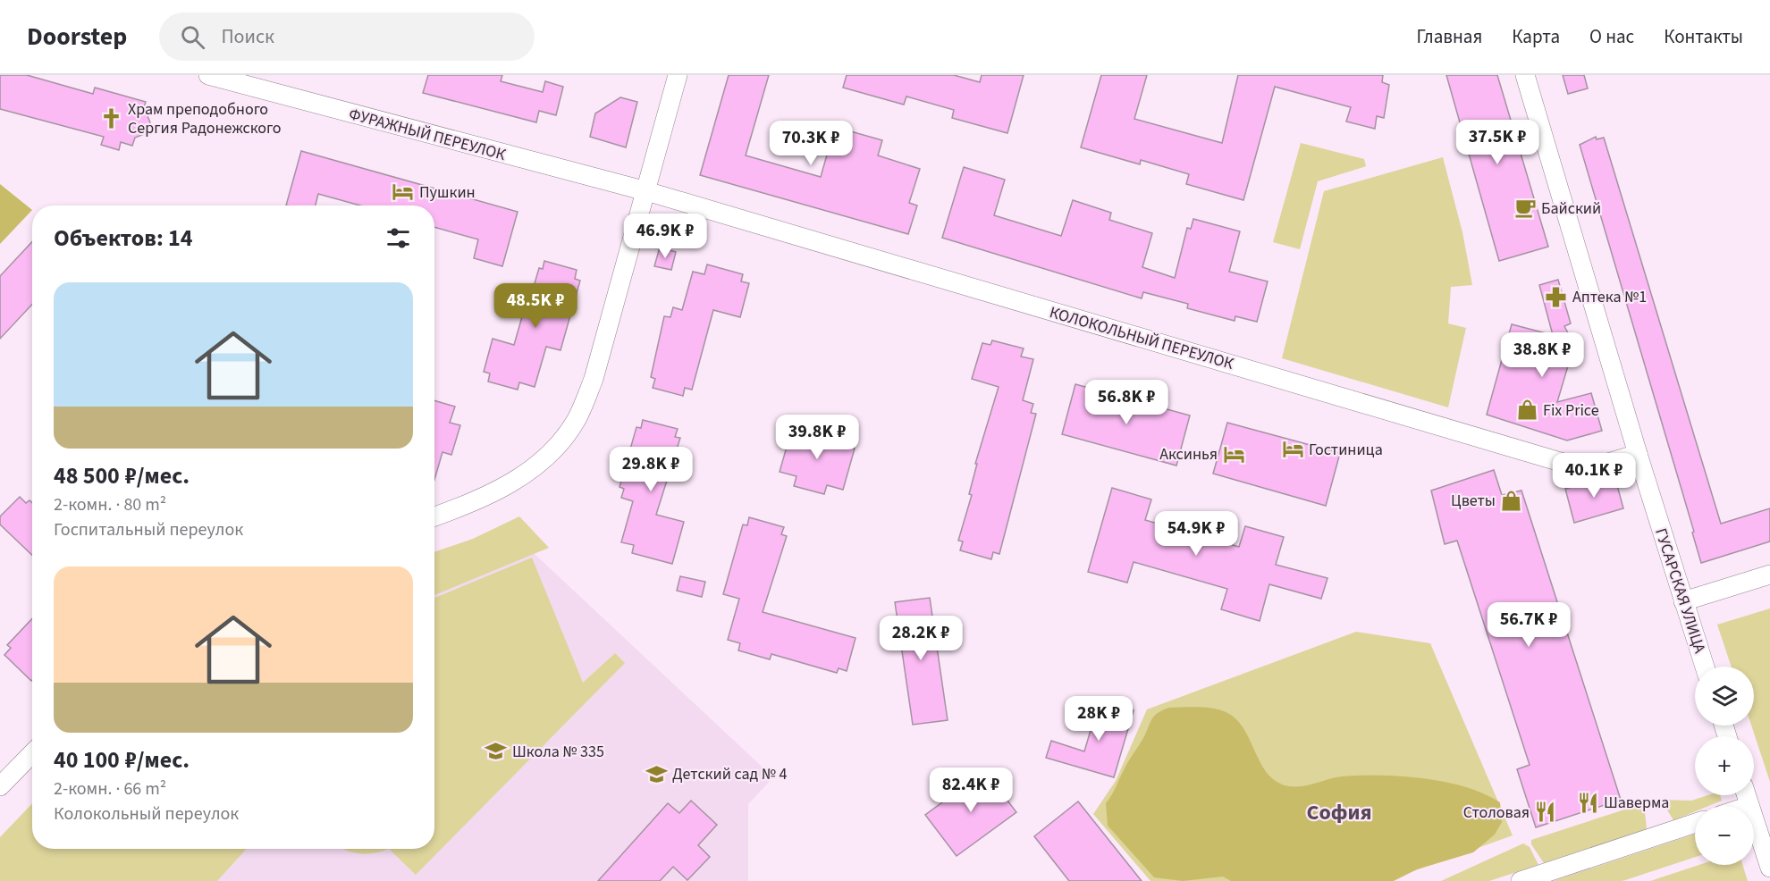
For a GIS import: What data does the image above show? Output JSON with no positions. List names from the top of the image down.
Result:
{
  "streets": {
    "street": ["ФУРАЖНЫЙ ПЕРЕУЛОК", "КОЛОКОЛЬНЫЙ ПЕРЕУЛОК", "ГУСАРСКАЯ УЛИЦА"]
  },
  "crossings": [
    ["ФУРАЖНЫЙ ПЕРЕУЛОК", "КОЛОКОЛЬНЫЙ ПЕРЕУЛОК"],
    ["КОЛОКОЛЬНЫЙ ПЕРЕУЛОК", "ГУСАРСКАЯ УЛИЦА"]
  ],
  "districts": ["София"],
  "places": {
    "church": ["Храм преподобного Сергия Радонежского"],
    "hotel": ["Пушкин", "Гостиница", "Аксинья"],
    "cafe": ["Байский"],
    "pharmacy": ["Аптека №1"],
    "shop": ["Fix Price", "Цветы"],
    "school or university": ["Школа № 335", "Детский сад № 4"],
    "restaurant": ["Шаверма", "Столовая"]
  },
  "page": {
    "header": "Doorstep",
    "search": "Поиск",
    "nav": [
      "Главная",
      "Карта",
      "О нас",
      "Контакты"
    ],
    "price": [
      "37.5K ₽",
      "70.3K ₽",
      "46.9K ₽",
      "48.5K ₽",
      "38.8K ₽",
      "56.8K ₽",
      "39.8K ₽",
      "29.8K ₽",
      "40.1K ₽",
      "54.9K ₽",
      "56.7K ₽",
      "28.2K ₽",
      "28K ₽",
      "82.4K ₽"
    ],
    "heading": "Объектов: 14",
    "list": [
      {
        "name": "48 500 ₽/мес.",
        "note": "2-комн. · 80 m² · Госпитальный переулок"
      },
      {
        "name": "40 100 ₽/мес.",
        "note": "2-комн. · 66 m² · Колокольный переулок"
      }
    ],
    "map_buttons": ["+", "−"]
  }
}
